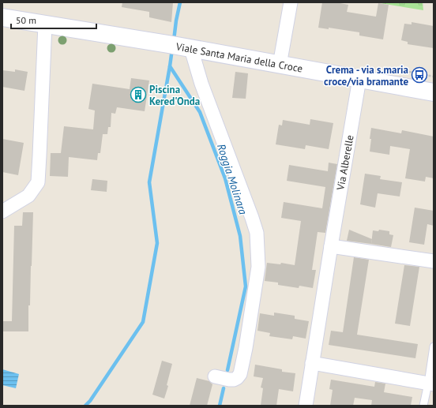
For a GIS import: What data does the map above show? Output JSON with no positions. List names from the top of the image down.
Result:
{
  "streets": {
    "main road": ["Viale Santa Maria della Croce"],
    "street": ["Via Alberelle"]
  },
  "crossings": [
    ["Viale Santa Maria della Croce", "Via Alberelle"]
  ],
  "water": ["Roggia Molinara"],
  "places": {
    "bus stop": ["Crema - via s.maria croce/via bramante"],
    "building": ["Piscina Kered'Onda"]
  },
  "scale_bar": "50 m"
}
